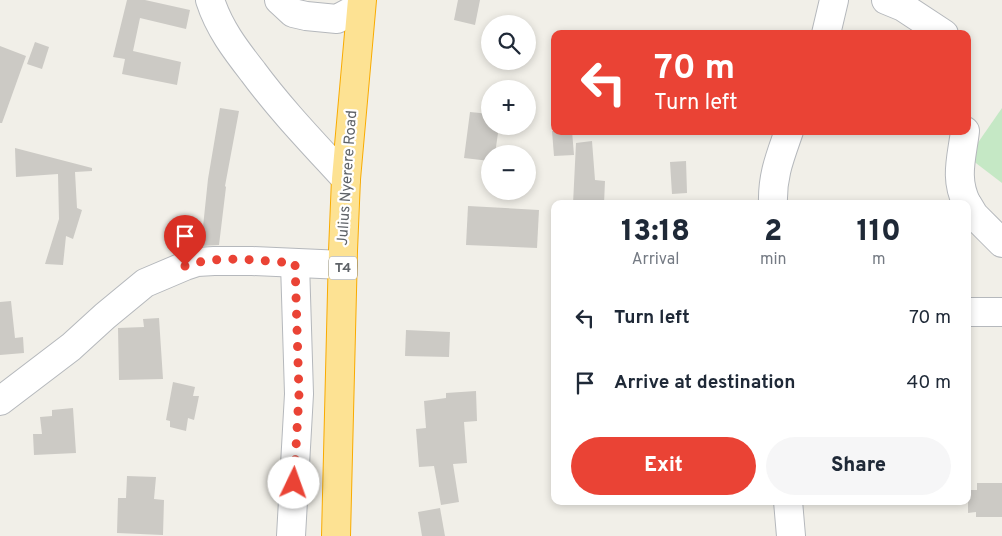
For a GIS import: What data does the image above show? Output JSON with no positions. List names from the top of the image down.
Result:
{
  "streets": {
    "highway": ["Julius Nyerere Road", "T4"]
  },
  "page": {
    "map_buttons": ["+", "−"],
    "turn": ["70 m", "Turn left"],
    "eta": [
      "13:18",
      "Arrival",
      "2",
      "min",
      "110",
      "m"
    ],
    "list": [
      {
        "name": "Turn left",
        "value": "70 m"
      },
      {
        "name": "Arrive at destination",
        "value": "40 m"
      }
    ],
    "buttons": ["Exit", "Share"]
  }
}
